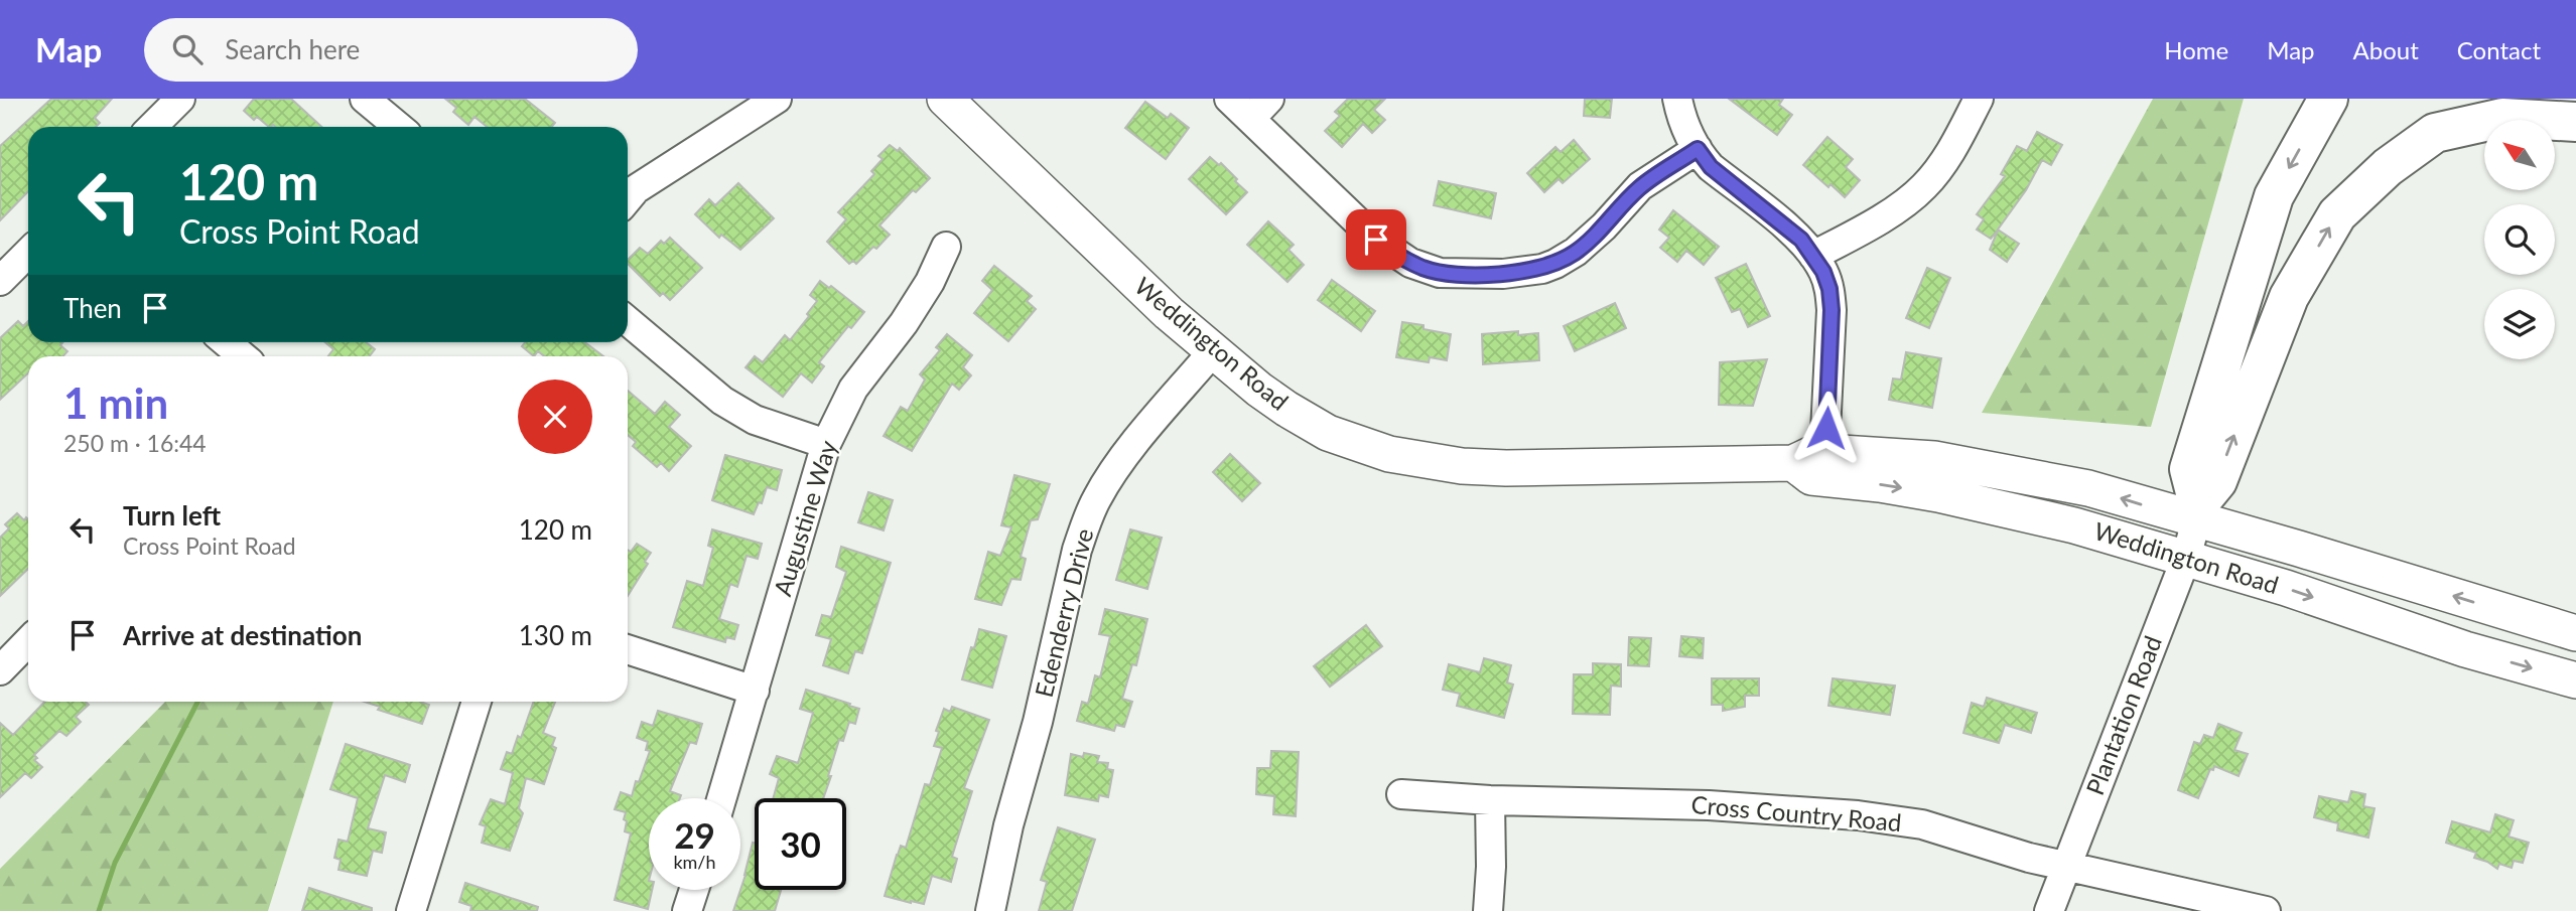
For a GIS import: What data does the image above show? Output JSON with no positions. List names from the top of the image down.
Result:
{
  "streets": {
    "main road": ["Weddington Road"],
    "street": [
      "Augustine Way",
      "Edenderry Drive",
      "Plantation Road",
      "Cross Country Road"
    ]
  },
  "crossings": [
    ["Weddington Road", "Edenderry Drive"],
    ["Weddington Road", "Plantation Road"],
    ["Plantation Road", "Cross Country Road"]
  ],
  "north": "top left",
  "page": {
    "header": "Map",
    "search": "Search here",
    "nav": [
      "Home",
      "Map",
      "About",
      "Contact"
    ],
    "turn": ["120 m", "Cross Point Road"],
    "then": "Then",
    "heading": ["1 min", "250 m · 16:44"],
    "list": [
      {
        "name": "Turn left",
        "note": "Cross Point Road",
        "value": "120 m"
      },
      {
        "name": "Arrive at destination",
        "value": "130 m"
      }
    ],
    "speed": "29 km/h",
    "limit": "30"
  }
}
